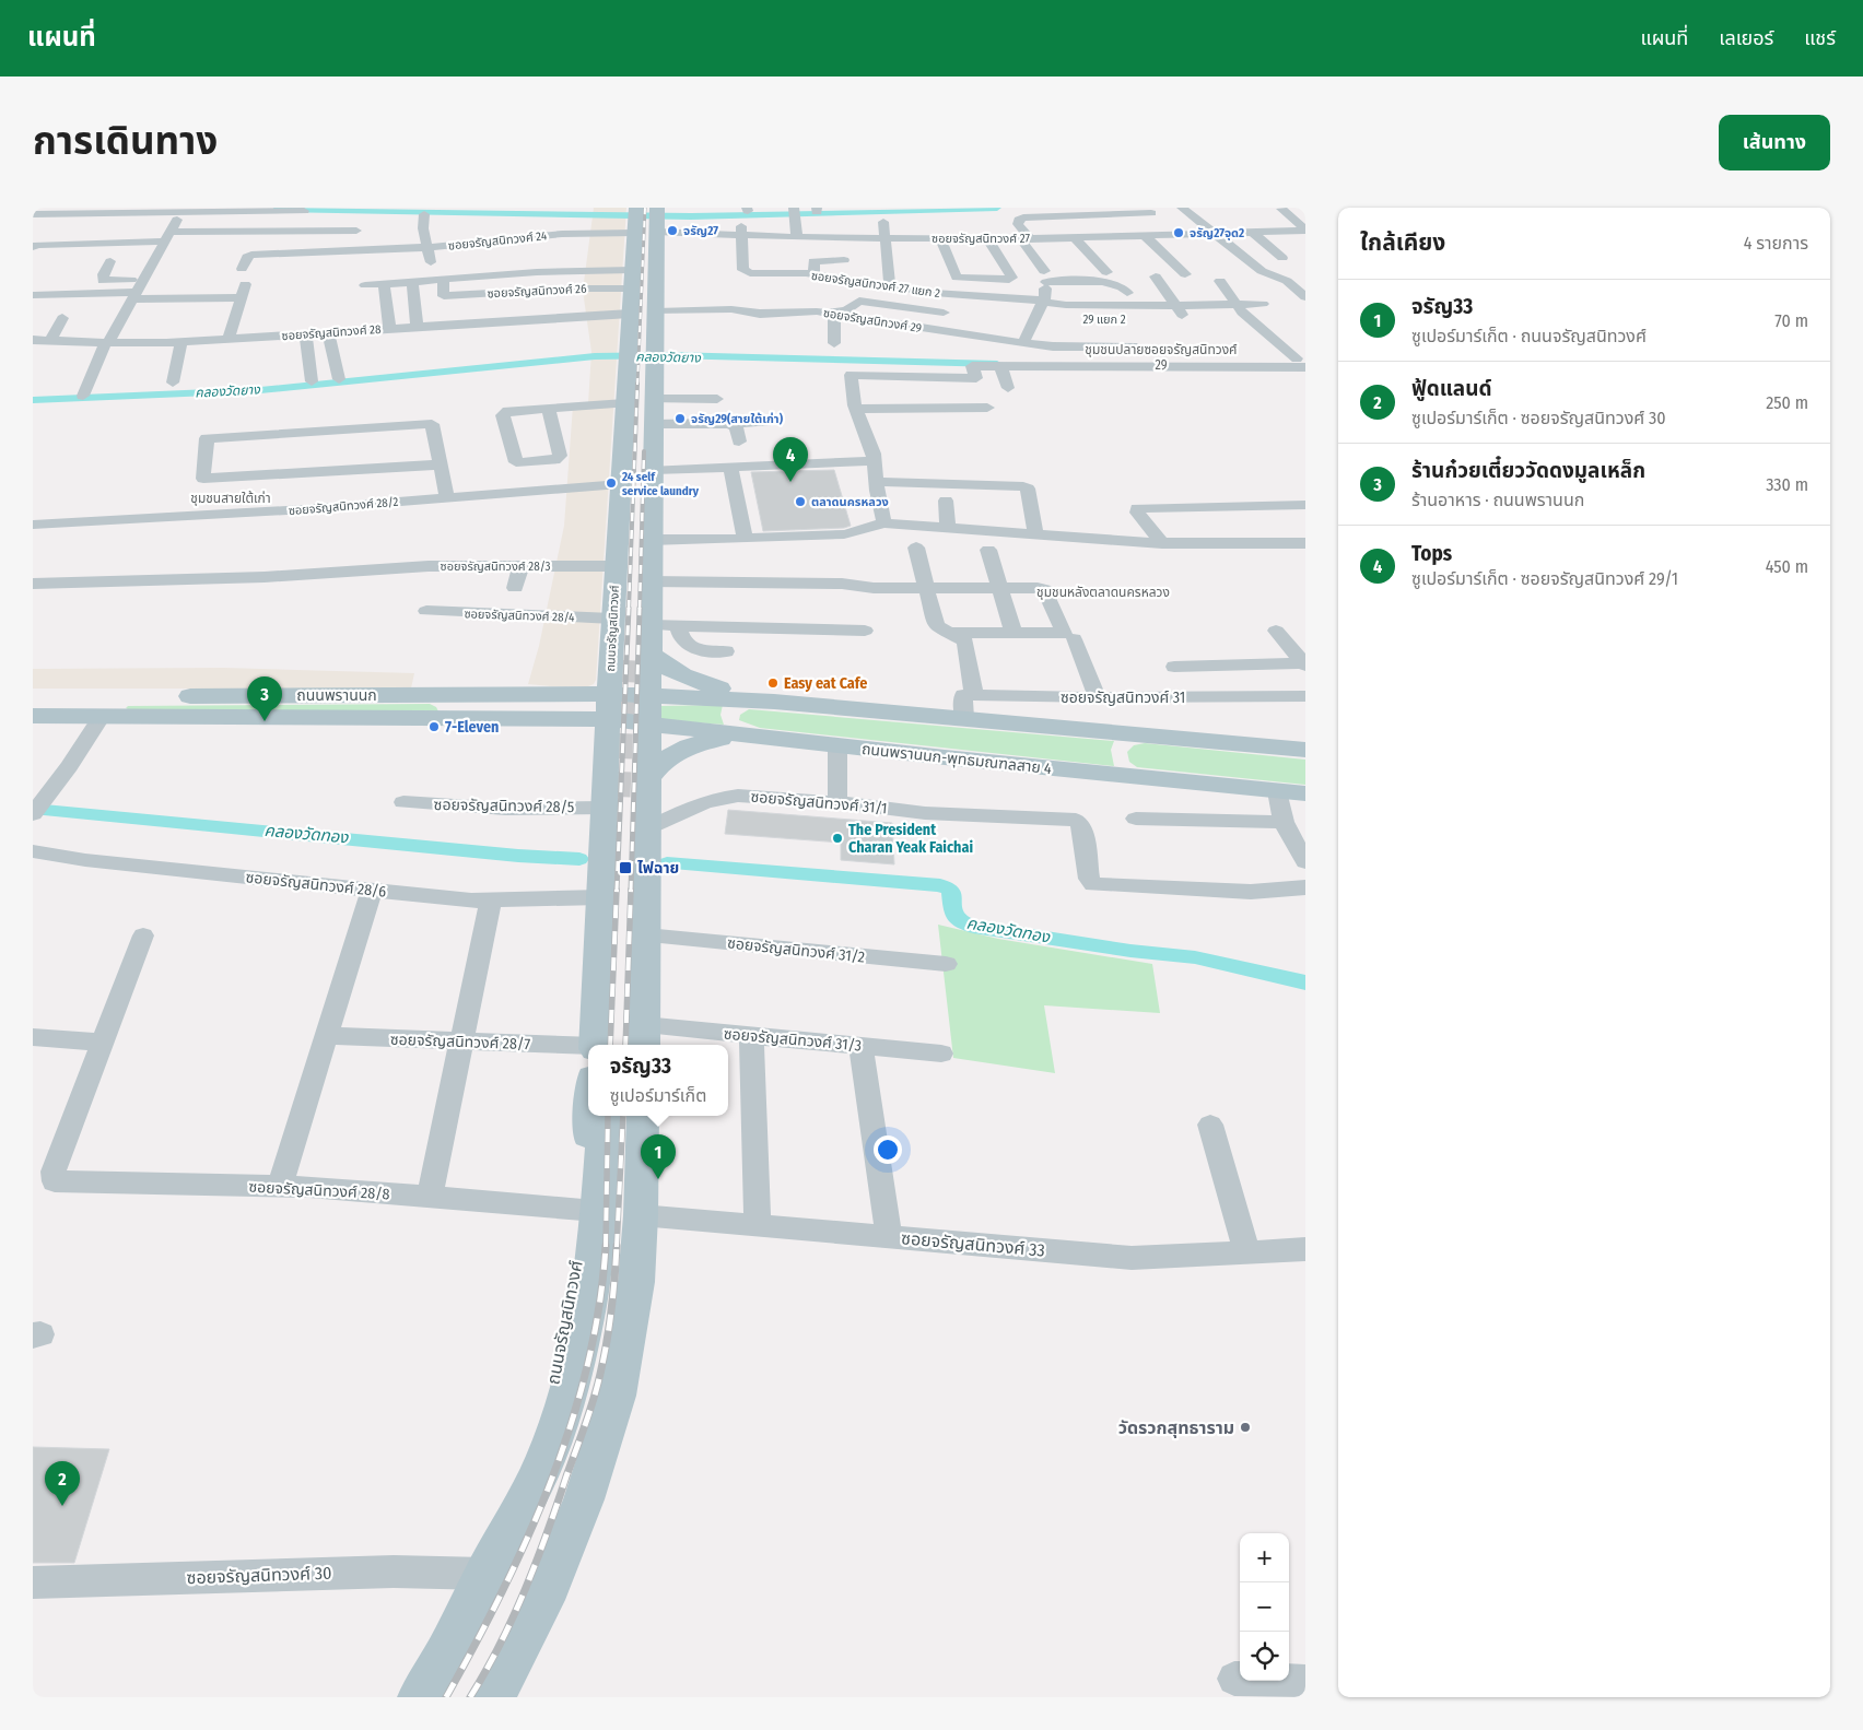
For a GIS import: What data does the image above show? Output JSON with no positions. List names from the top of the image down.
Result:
{
  "streets": {
    "main road": ["ถนนจรัญสนิทวงศ์", "ถนนพรานนก", "ถนนพรานนก-พุทธมณฑลสาย 4"],
    "street": [
      "ซอยจรัญสนิทวงศ์ 27",
      "ซอยจรัญสนิทวงศ์ 24",
      "ซอยจรัญสนิทวงศ์ 27 แยก 2",
      "ซอยจรัญสนิทวงศ์ 26",
      "29 แยก 2",
      "ซอยจรัญสนิทวงศ์ 29",
      "ซอยจรัญสนิทวงศ์ 28",
      "ซอยจรัญสนิทวงศ์ 28/2",
      "ซอยจรัญสนิทวงศ์ 28/3",
      "ซอยจรัญสนิทวงศ์ 28/4",
      "ซอยจรัญสนิทวงศ์ 31",
      "ซอยจรัญสนิทวงศ์ 31/1",
      "ซอยจรัญสนิทวงศ์ 28/5",
      "ซอยจรัญสนิทวงศ์ 28/6",
      "ซอยจรัญสนิทวงศ์ 31/2",
      "ซอยจรัญสนิทวงศ์ 31/3",
      "ซอยจรัญสนิทวงศ์ 28/7",
      "ซอยจรัญสนิทวงศ์ 28/8",
      "ซอยจรัญสนิทวงศ์ 33",
      "ซอยจรัญสนิทวงศ์ 30"
    ]
  },
  "crossings": [
    ["ซอยจรัญสนิทวงศ์ 27", "ซอยจรัญสนิทวงศ์ 27 แยก 2"],
    ["ซอยจรัญสนิทวงศ์ 27", "ถนนจรัญสนิทวงศ์"],
    ["ซอยจรัญสนิทวงศ์ 24", "ถนนจรัญสนิทวงศ์"],
    ["ซอยจรัญสนิทวงศ์ 27 แยก 2", "29 แยก 2"],
    ["ซอยจรัญสนิทวงศ์ 26", "ถนนจรัญสนิทวงศ์"],
    ["ซอยจรัญสนิทวงศ์ 29", "ถนนจรัญสนิทวงศ์"],
    ["ซอยจรัญสนิทวงศ์ 28", "ถนนจรัญสนิทวงศ์"],
    ["ซอยจรัญสนิทวงศ์ 28/2", "ถนนจรัญสนิทวงศ์"],
    ["ซอยจรัญสนิทวงศ์ 28/3", "ถนนจรัญสนิทวงศ์"],
    ["ซอยจรัญสนิทวงศ์ 28/4", "ถนนจรัญสนิทวงศ์"],
    ["ถนนจรัญสนิทวงศ์", "ถนนพรานนก"],
    ["ถนนจรัญสนิทวงศ์", "ถนนพรานนก-พุทธมณฑลสาย 4"],
    ["ถนนจรัญสนิทวงศ์", "ซอยจรัญสนิทวงศ์ 31/1"],
    ["ถนนจรัญสนิทวงศ์", "ซอยจรัญสนิทวงศ์ 28/5"],
    ["ถนนจรัญสนิทวงศ์", "ซอยจรัญสนิทวงศ์ 28/6"],
    ["ถนนจรัญสนิทวงศ์", "ซอยจรัญสนิทวงศ์ 31/2"],
    ["ถนนจรัญสนิทวงศ์", "ซอยจรัญสนิทวงศ์ 31/3"],
    ["ถนนจรัญสนิทวงศ์", "ซอยจรัญสนิทวงศ์ 28/8"],
    ["ถนนจรัญสนิทวงศ์", "ซอยจรัญสนิทวงศ์ 30"],
    ["ถนนพรานนก", "ถนนพรานนก-พุทธมณฑลสาย 4"],
    ["ซอยจรัญสนิทวงศ์ 31/1", "ซอยจรัญสนิทวงศ์ 28/5"]
  ],
  "districts": ["ชุมชนปลายซอยจรัญสนิทวงศ์ 29", "ชุมชนสายใต้เก่า", "ชุมชนหลังตลาดนครหลวง"],
  "water": ["คลองวัดยาง", "คลองวัดทอง"],
  "places": {
    "other": [
      "จรัญ27",
      "จรัญ27จุด2",
      "จรัญ29(สายใต้เก่า)",
      "24 self service laundry",
      "ตลาดนครหลวง",
      "Easy eat Cafe",
      "7-Eleven",
      "The President Charan Yeak Faichai",
      "วัดรวกสุทธาราม"
    ],
    "transit": ["ไฟฉาย"]
  },
  "page": {
    "header": "แผนที่",
    "nav": ["แผนที่", "เลเยอร์", "แชร์"],
    "title": "การเดินทาง",
    "buttons": "เส้นทาง",
    "heading": ["ใกล้เคียง", "4 รายการ"],
    "list": [
      {
        "mark": "1",
        "name": "จรัญ33",
        "note": "ซูเปอร์มาร์เก็ต · ถนนจรัญสนิทวงศ์",
        "value": "70 m"
      },
      {
        "mark": "2",
        "name": "ฟู้ดแลนด์",
        "note": "ซูเปอร์มาร์เก็ต · ซอยจรัญสนิทวงศ์ 30",
        "value": "250 m"
      },
      {
        "mark": "3",
        "name": "ร้านก๋วยเตี๋ยววัดดงมูลเหล็ก",
        "note": "ร้านอาหาร · ถนนพรานนก",
        "value": "330 m"
      },
      {
        "mark": "4",
        "name": "Tops",
        "note": "ซูเปอร์มาร์เก็ต · ซอยจรัญสนิทวงศ์ 29/1",
        "value": "450 m"
      }
    ],
    "pins": [
      "4",
      "3",
      "1",
      "2"
    ],
    "popup": ["จรัญ33", "ซูเปอร์มาร์เก็ต"],
    "map_buttons": ["+", "−"]
  }
}
